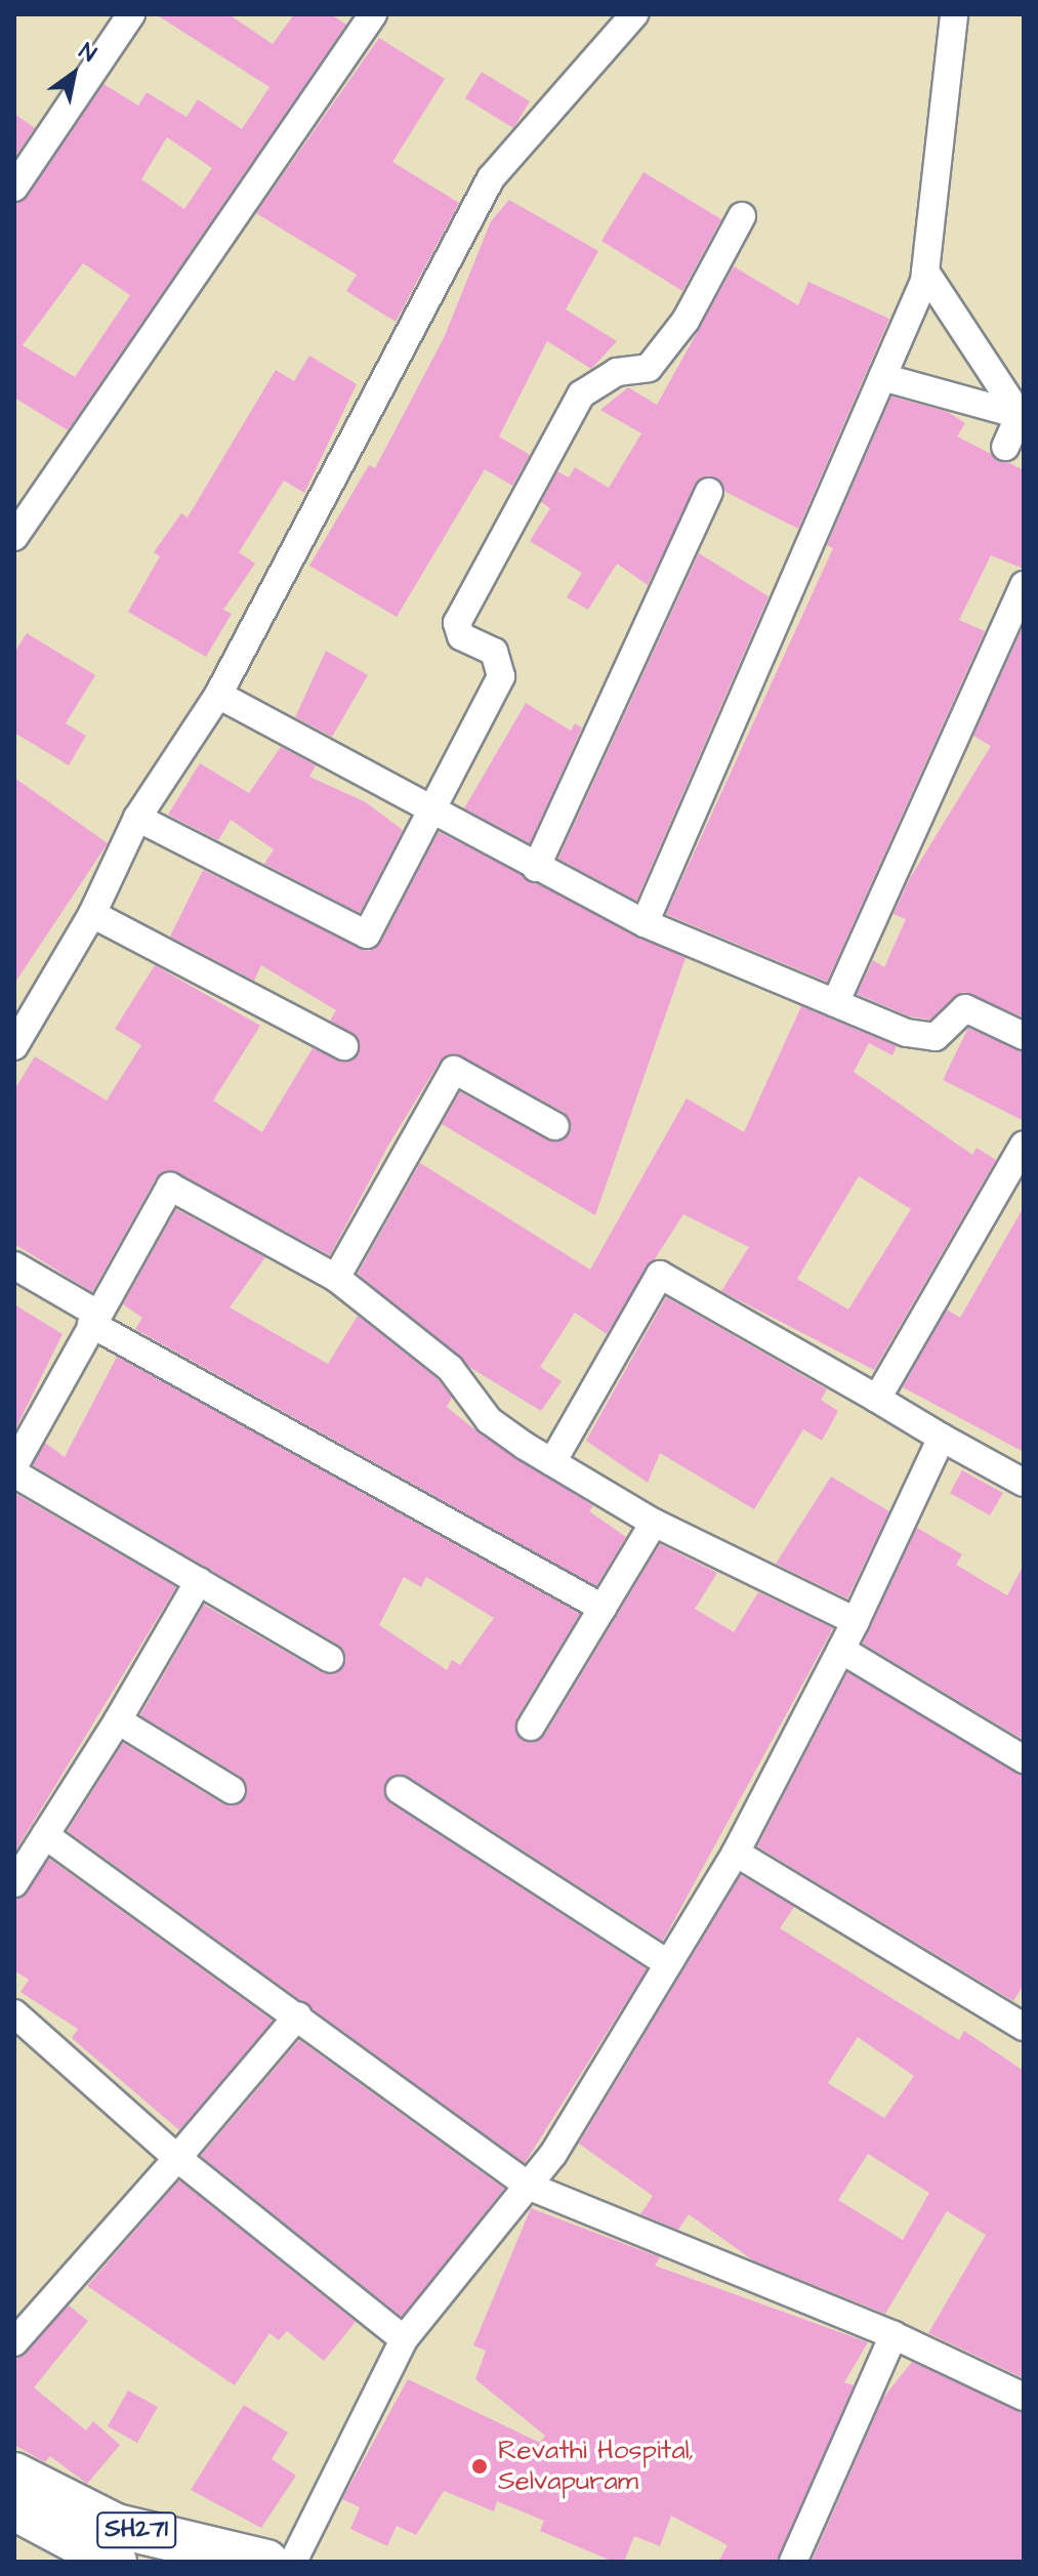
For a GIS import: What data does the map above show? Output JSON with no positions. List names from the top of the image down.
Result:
{
  "streets": {
    "main road": ["SH271"]
  },
  "places": ["Revathi Hospital, Selvapuram"],
  "north": "top right"
}
